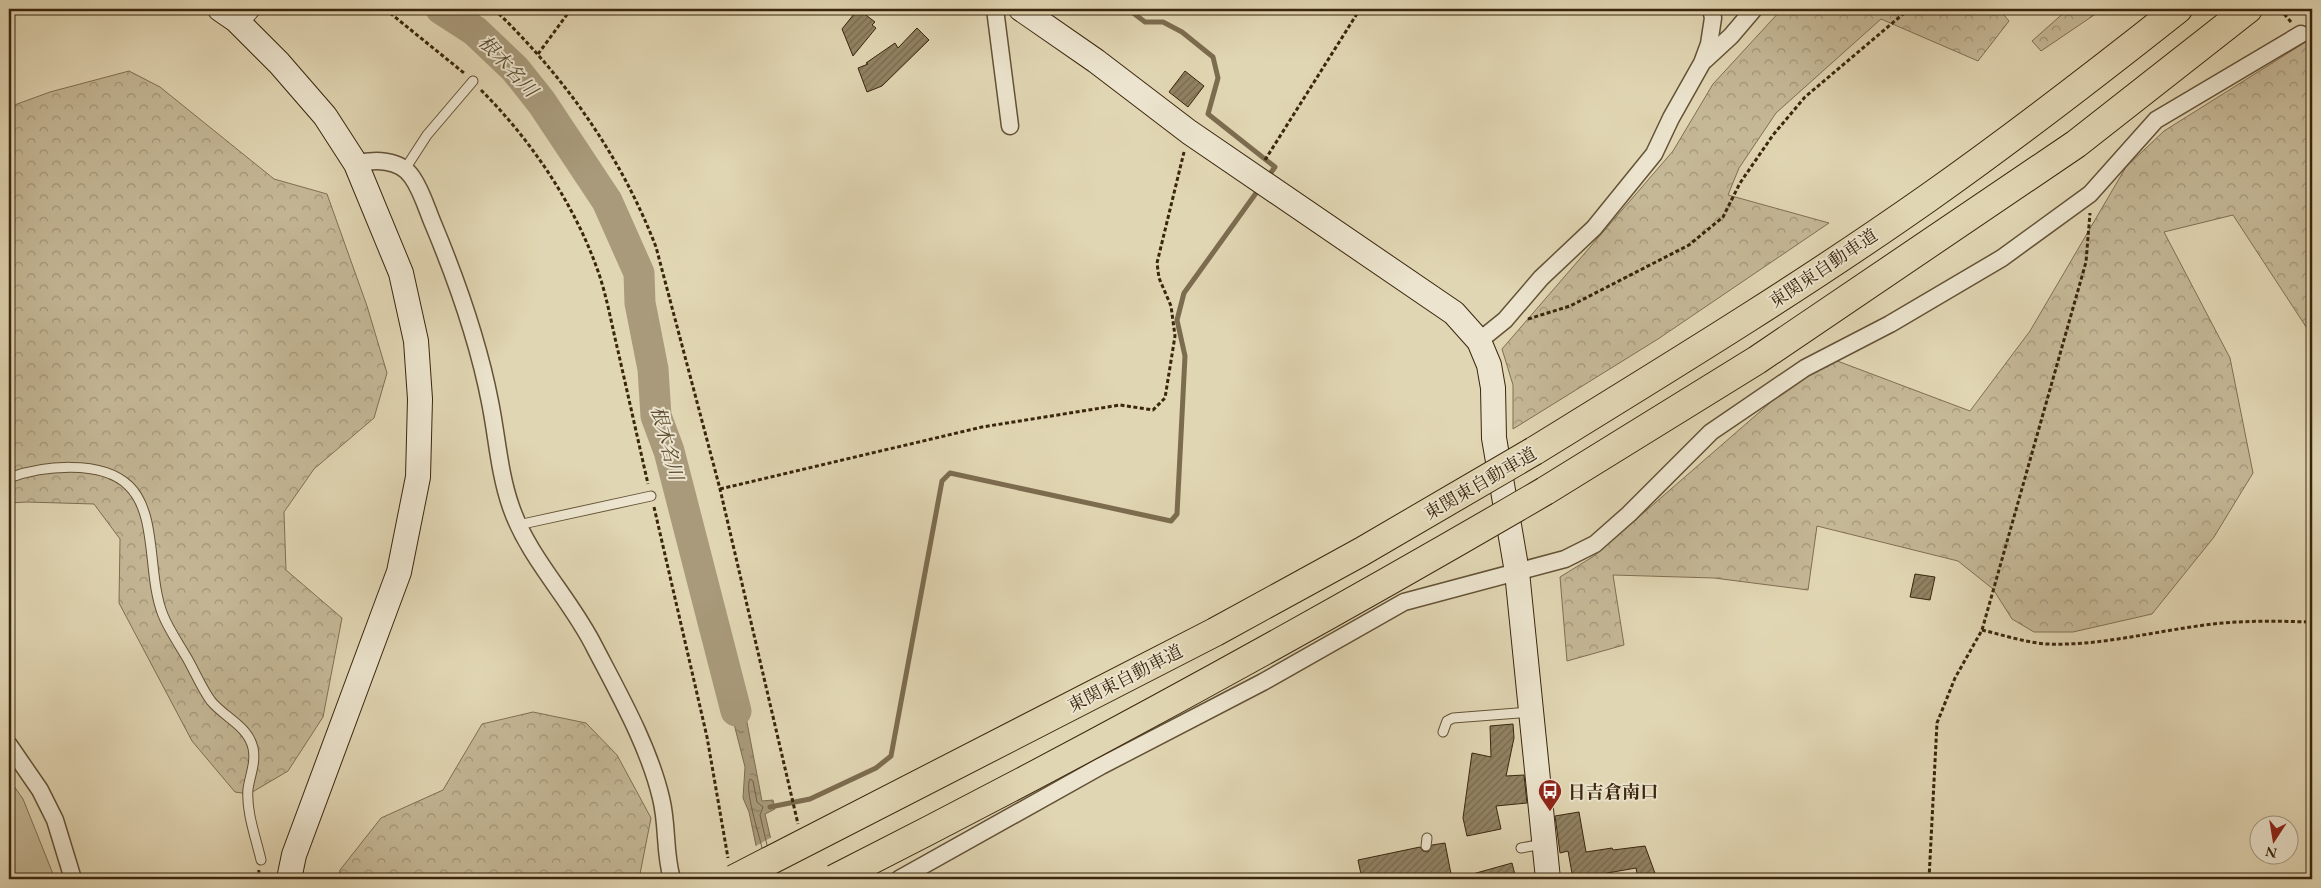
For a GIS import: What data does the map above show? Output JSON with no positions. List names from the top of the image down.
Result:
{
  "streets": {
    "highway": ["東関東自動車道"]
  },
  "water": ["根木名川"],
  "places": {
    "bus stop": ["日吉倉南口"]
  },
  "north": "bottom"
}
